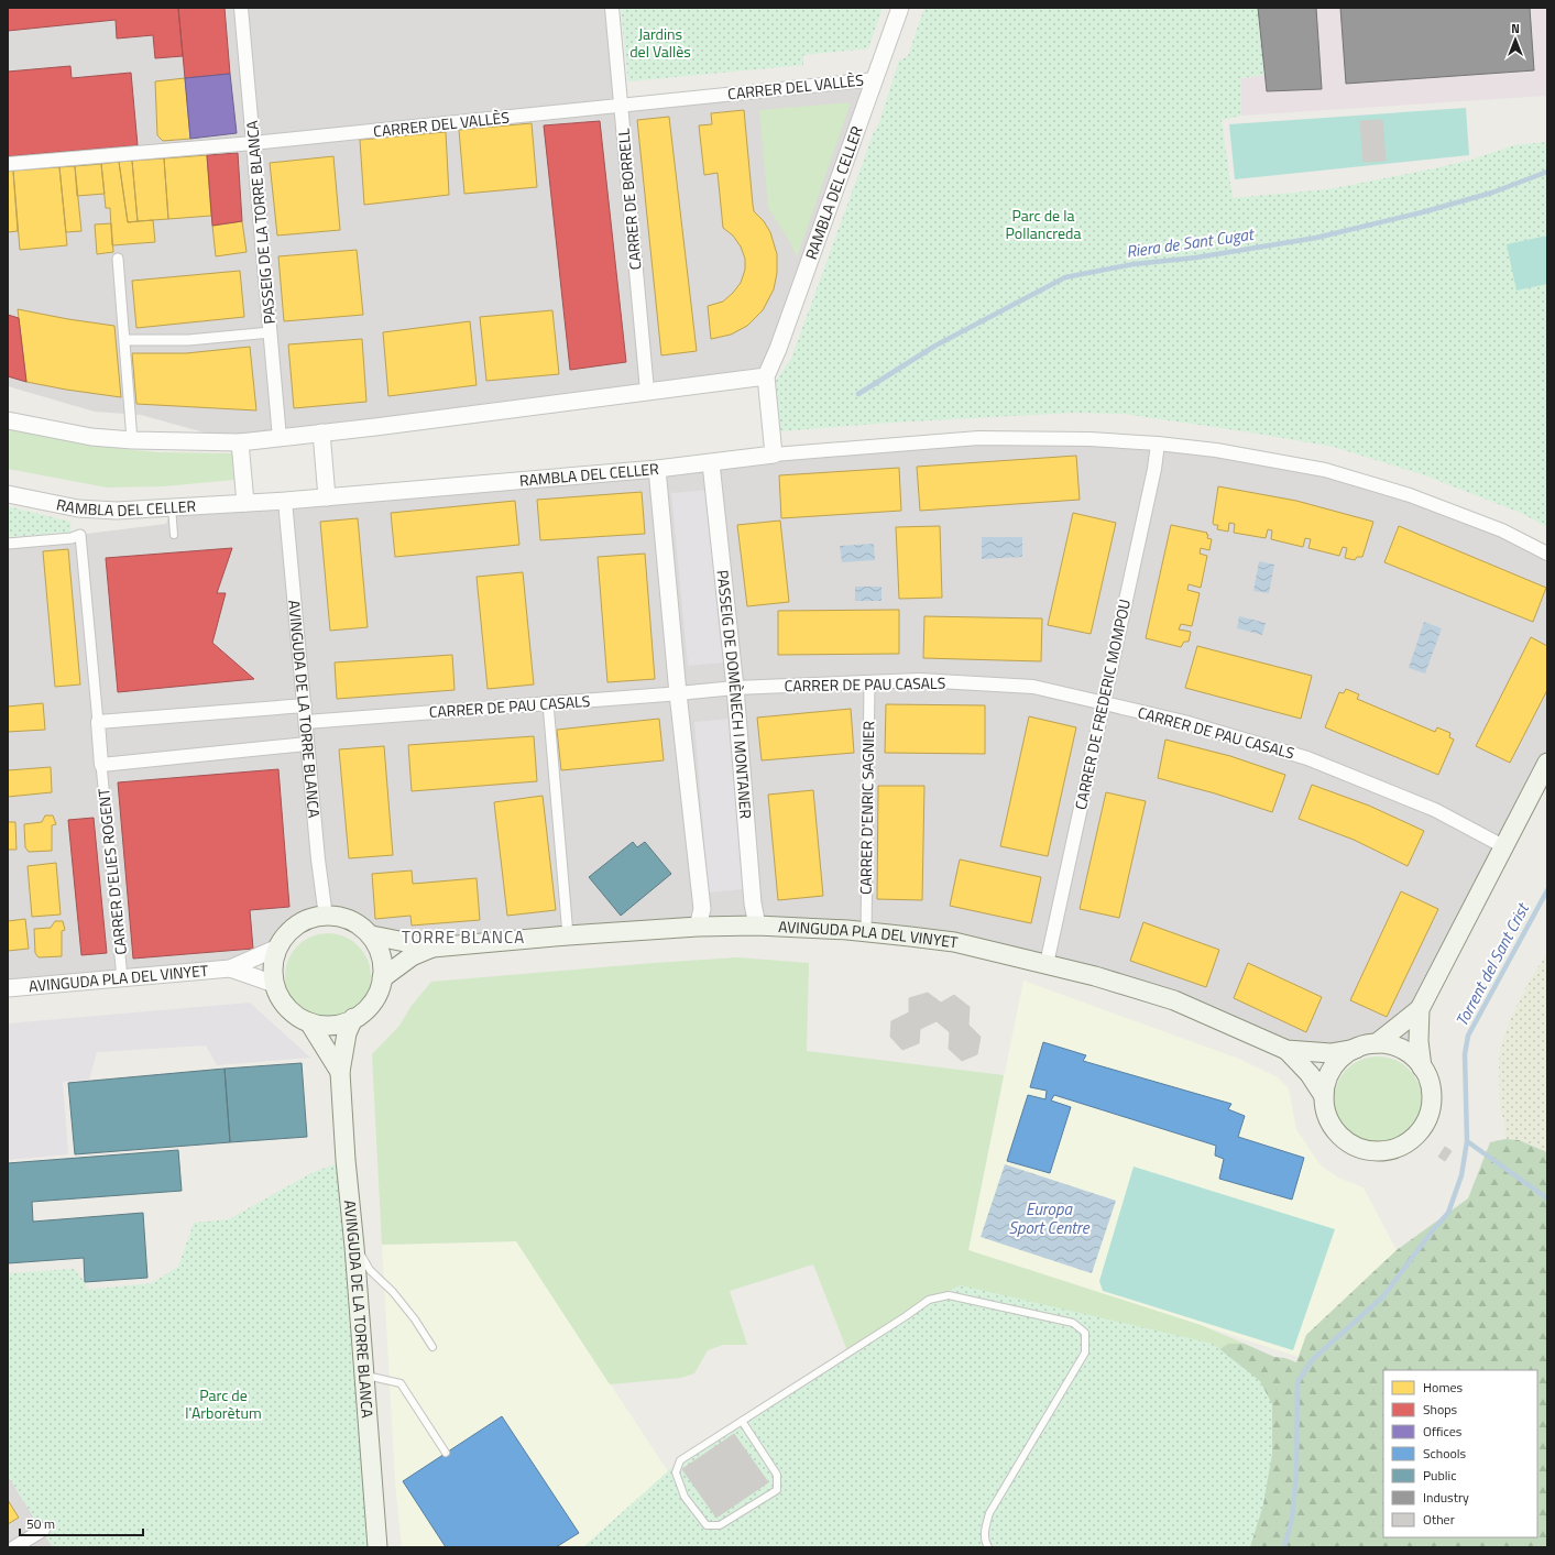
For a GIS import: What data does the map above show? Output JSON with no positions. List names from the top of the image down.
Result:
{
  "streets": {
    "main road": ["AVINGUDA DE LA TORRE BLANCA", "AVINGUDA PLA DEL VINYET"],
    "street": [
      "CARRER DEL VALLÈS",
      "RAMBLA DEL CELLER",
      "CARRER DE BORRELL",
      "PASSEIG DE LA TORRE BLANCA",
      "CARRER DE PAU CASALS",
      "PASSEIG DE DOMÈNECH I MONTANER",
      "CARRER DE FREDERIC MOMPOU",
      "CARRER D'ENRIC SAGNIER",
      "CARRER D'ELIES ROGENT"
    ]
  },
  "crossings": [
    ["CARRER DEL VALLÈS", "RAMBLA DEL CELLER"],
    ["CARRER DEL VALLÈS", "CARRER DE BORRELL"],
    ["CARRER DEL VALLÈS", "PASSEIG DE LA TORRE BLANCA"],
    ["RAMBLA DEL CELLER", "PASSEIG DE DOMÈNECH I MONTANER"],
    ["RAMBLA DEL CELLER", "AVINGUDA DE LA TORRE BLANCA"],
    ["CARRER DE PAU CASALS", "PASSEIG DE DOMÈNECH I MONTANER"],
    ["CARRER DE PAU CASALS", "CARRER DE FREDERIC MOMPOU"],
    ["CARRER DE PAU CASALS", "AVINGUDA DE LA TORRE BLANCA"],
    ["CARRER DE PAU CASALS", "CARRER D'ENRIC SAGNIER"],
    ["PASSEIG DE DOMÈNECH I MONTANER", "AVINGUDA PLA DEL VINYET"],
    ["CARRER DE FREDERIC MOMPOU", "AVINGUDA PLA DEL VINYET"],
    ["AVINGUDA DE LA TORRE BLANCA", "AVINGUDA PLA DEL VINYET"],
    ["CARRER D'ENRIC SAGNIER", "AVINGUDA PLA DEL VINYET"],
    ["CARRER D'ELIES ROGENT", "AVINGUDA PLA DEL VINYET"]
  ],
  "districts": ["TORRE BLANCA"],
  "water": ["Riera de Sant Cugat", "Torrent del Sant Crist", "Europa Sport Centre"],
  "parks": ["Jardins del Vallès", "Parc de la Pollancreda", "Parc de l'Arborètum"],
  "legend": [
    "Homes",
    "Shops",
    "Offices",
    "Schools",
    "Public",
    "Industry",
    "Other"
  ],
  "scale_bar": "50 m",
  "north": "top"
}
